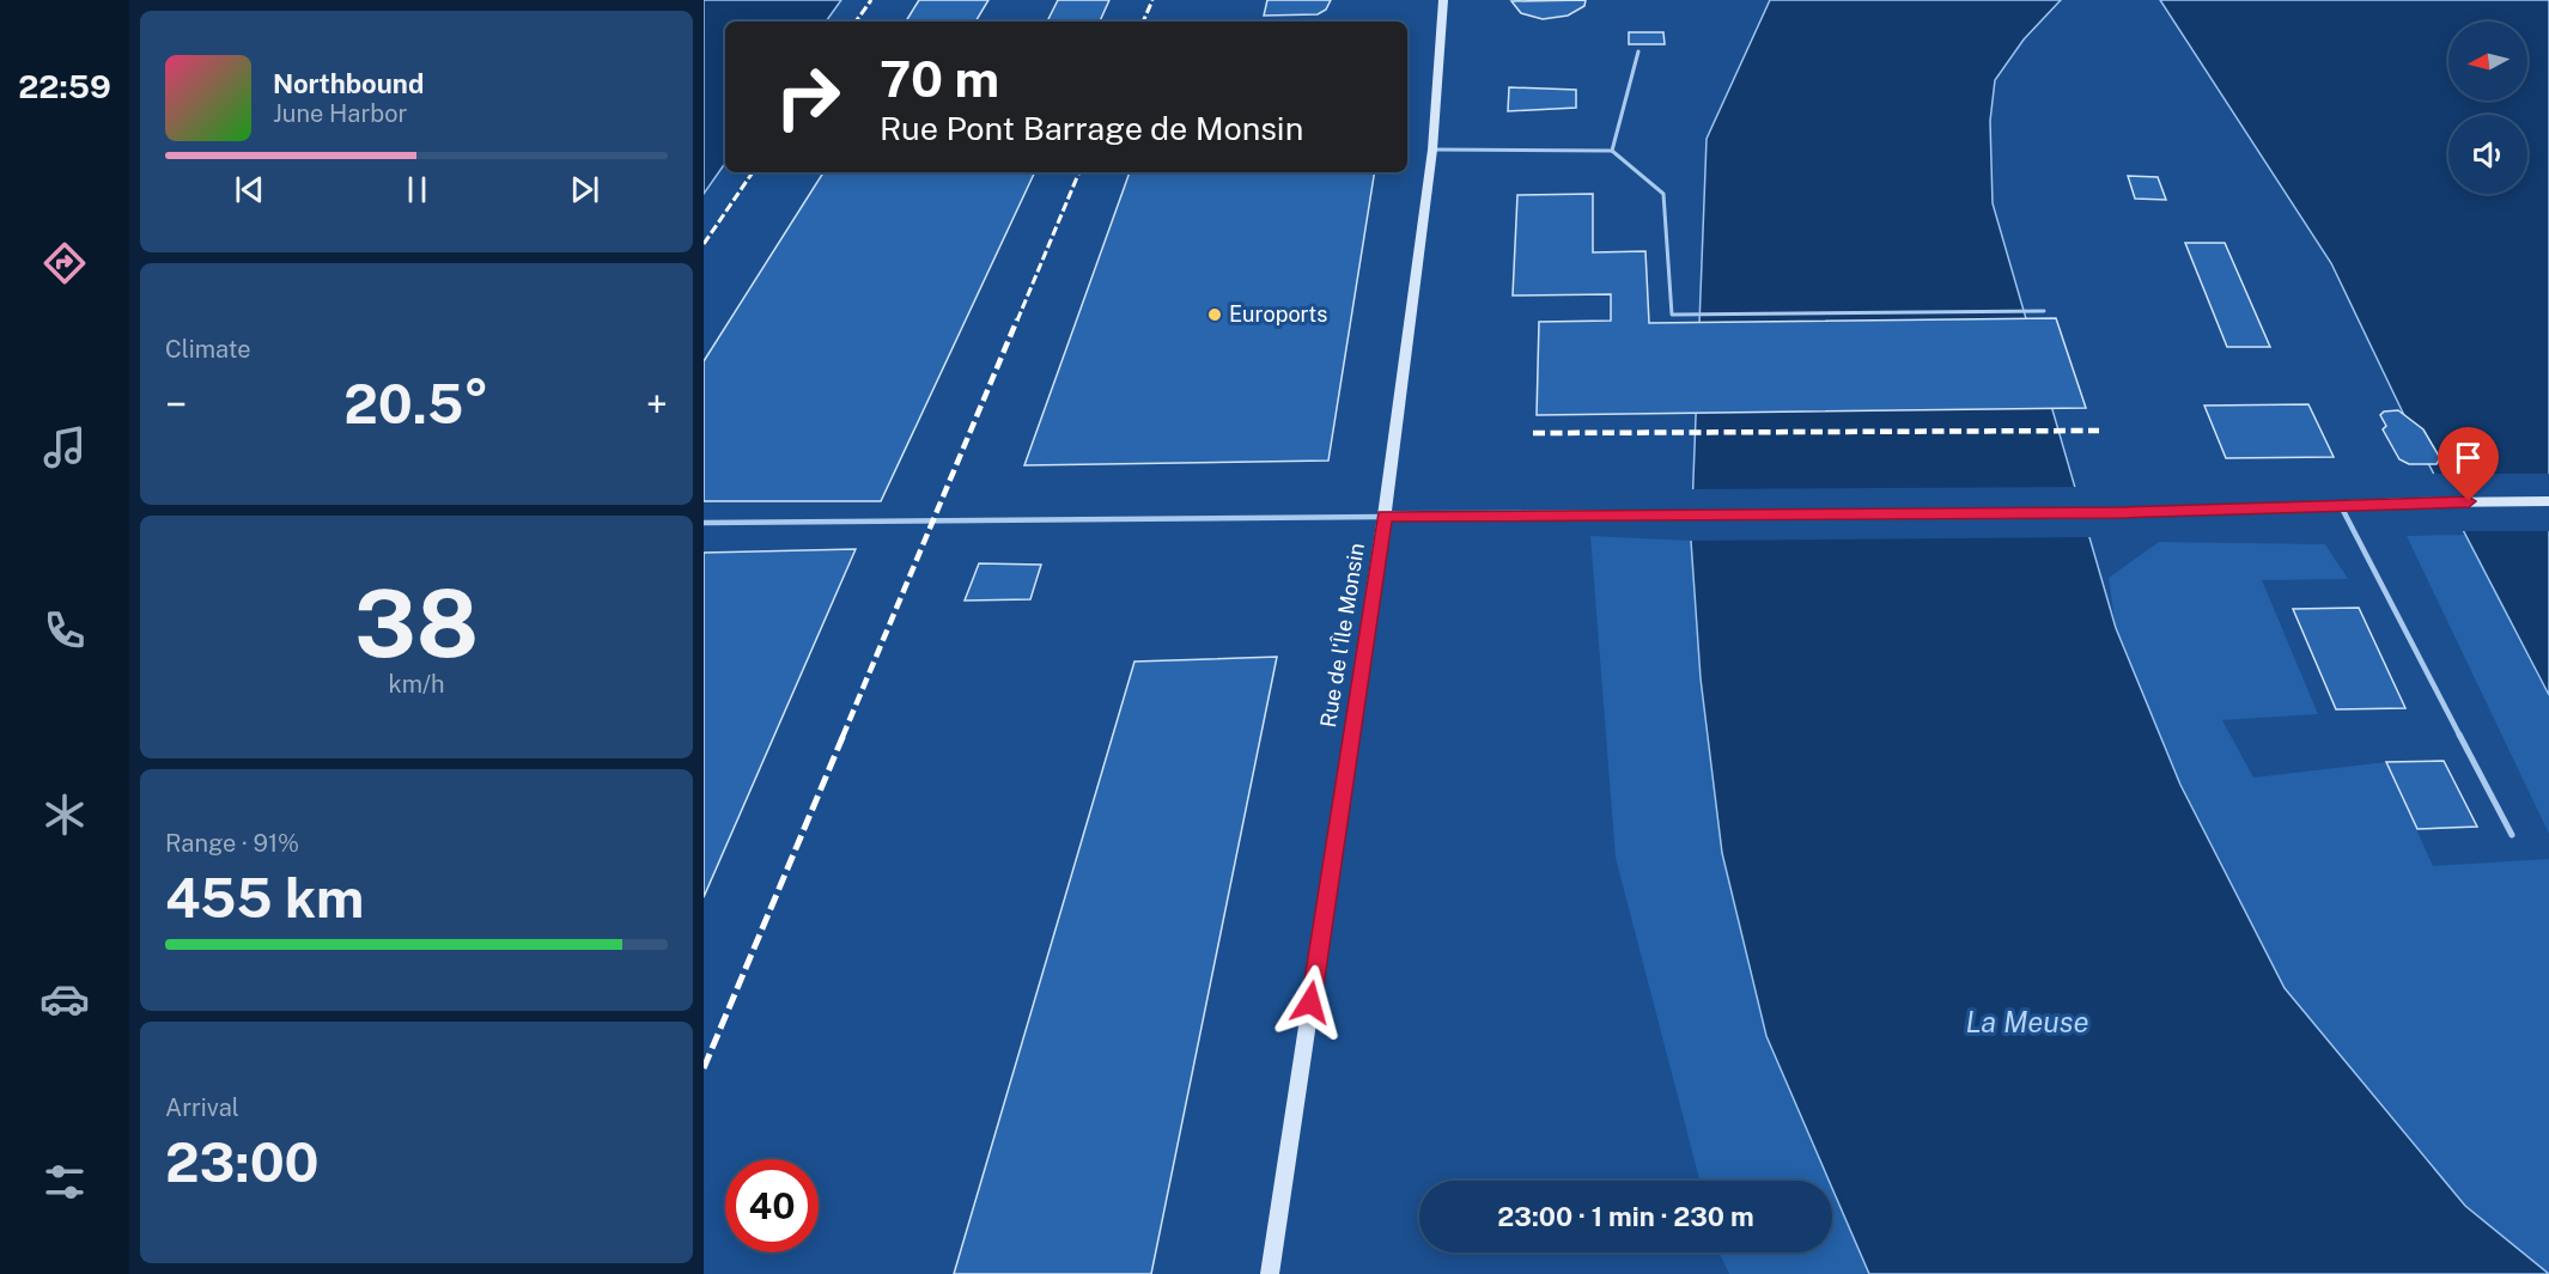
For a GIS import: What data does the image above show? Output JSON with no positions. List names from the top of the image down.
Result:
{
  "streets": {
    "street": ["Rue de l'Île Monsin"]
  },
  "water": ["La Meuse"],
  "places": ["Euroports"],
  "north": "left",
  "page": {
    "tabs": "22:59",
    "turn": ["70 m", "Rue Pont Barrage de Monsin"],
    "song": ["Northbound", "June Harbor"],
    "tile": [
      "Climate",
      ["38", "km/h"],
      ["Range · 91%", "455 km"],
      ["Arrival", "23:00"]
    ],
    "heat": ["−", "20.5°", "+"],
    "limit": "40",
    "trip": "23:00 · 1 min · 230 m"
  }
}
